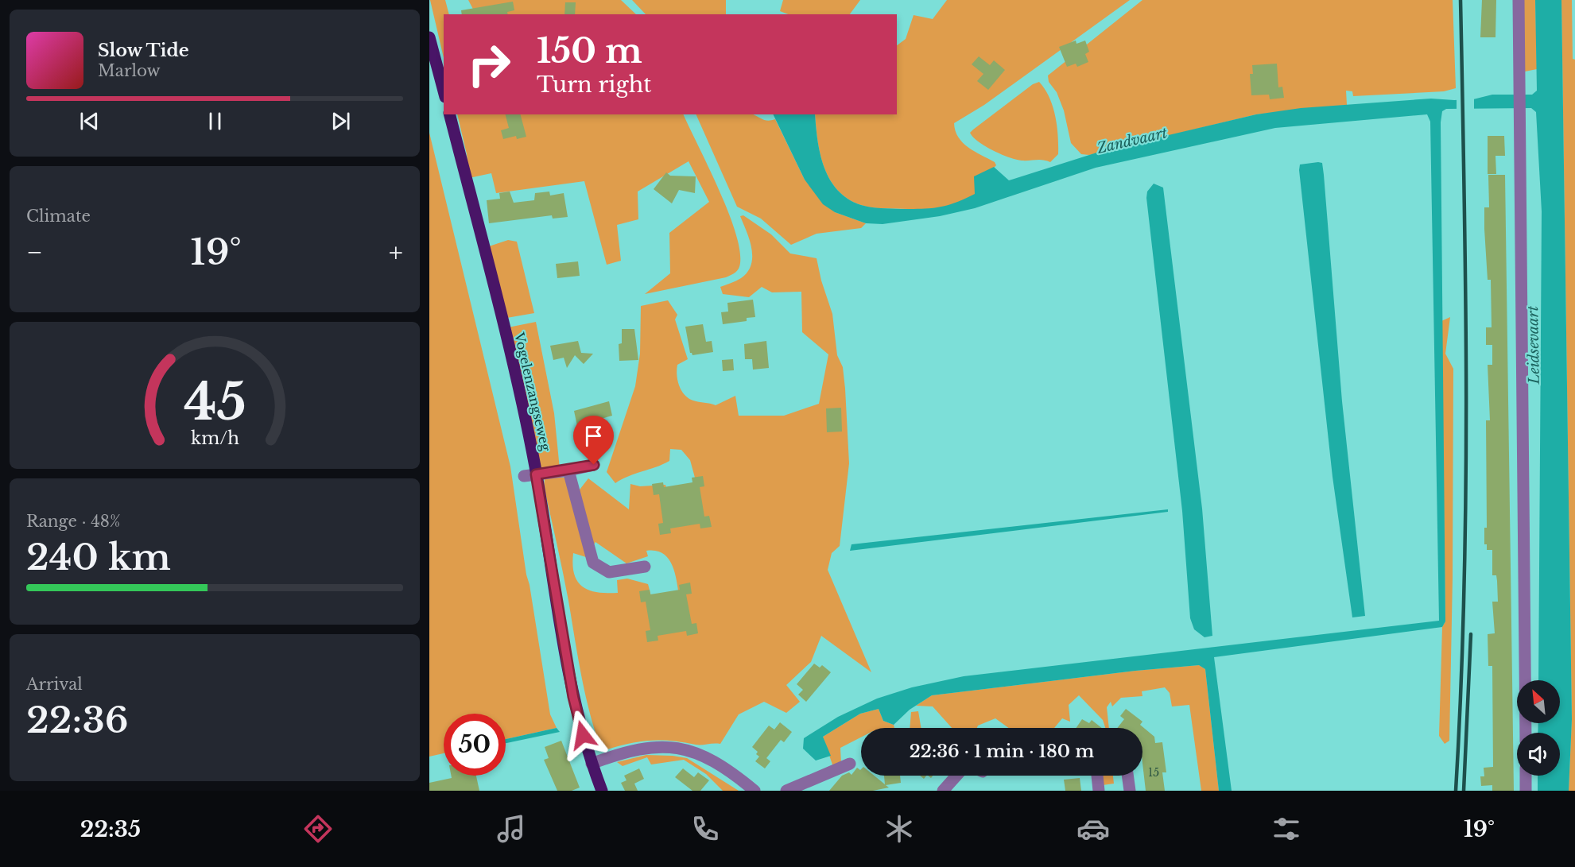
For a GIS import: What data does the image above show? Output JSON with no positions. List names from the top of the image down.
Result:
{
  "streets": {
    "main road": ["Vogelenzangseweg"]
  },
  "water": ["Zandvaart", "Leidsevaart"],
  "house_numbers": ["15"],
  "north": "top left",
  "page": {
    "turn": ["150 m", "Turn right"],
    "song": ["Slow Tide", "Marlow"],
    "tile": [
      "Climate",
      ["Range · 48%", "240 km"],
      ["Arrival", "22:36"]
    ],
    "heat": ["−", "19°", "+"],
    "limit": "50",
    "trip": "22:36 · 1 min · 180 m",
    "tabs": ["22:35", "19°"],
    "gauge": ["45", "km/h"]
  }
}
